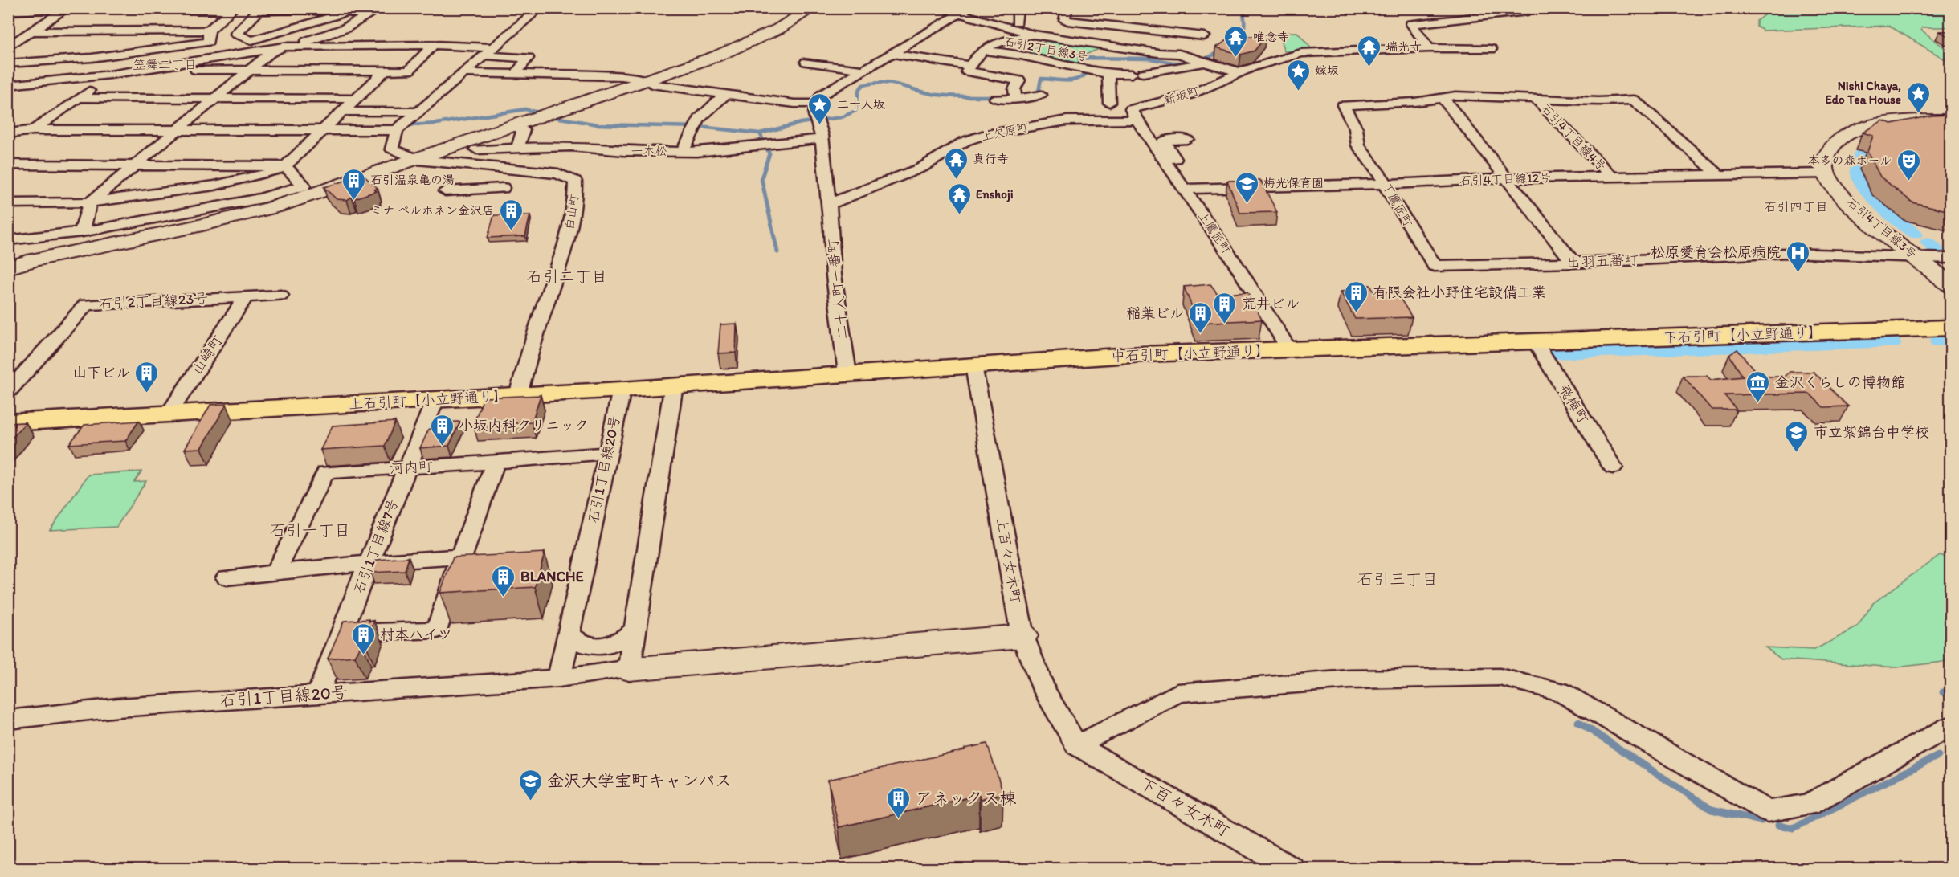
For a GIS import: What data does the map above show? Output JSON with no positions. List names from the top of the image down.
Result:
{
  "streets": {
    "main road": ["下石引町【小立野通り】", "中石引町【小立野通り】", "上石引町【小立野通り】"],
    "street": [
      "石引2丁目線3号",
      "新坂町",
      "上欠原町",
      "石引4丁目線4号",
      "一本松",
      "石引4丁目線12号",
      "下鷹匠町",
      "白山町",
      "石引4丁目線3号",
      "上鷹匠町",
      "出羽五番町",
      "二十人町一番町",
      "石引2丁目線23号",
      "山崎町",
      "飛梅町",
      "河内町",
      "石引1丁目線20号",
      "石引1丁目線7号",
      "上百々女木町",
      "下百々女木町"
    ]
  },
  "crossings": [
    ["新坂町", "上欠原町"],
    ["新坂町", "上鷹匠町"],
    ["上欠原町", "上鷹匠町"],
    ["上欠原町", "二十人町一番町"],
    ["石引4丁目線4号", "石引4丁目線12号"],
    ["一本松", "二十人町一番町"],
    ["石引4丁目線12号", "下鷹匠町"],
    ["石引4丁目線12号", "石引4丁目線3号"],
    ["石引4丁目線12号", "上鷹匠町"],
    ["下鷹匠町", "出羽五番町"],
    ["白山町", "上石引町【小立野通り】"],
    ["石引4丁目線3号", "出羽五番町"],
    ["上鷹匠町", "中石引町【小立野通り】"],
    ["二十人町一番町", "中石引町【小立野通り】"],
    ["二十人町一番町", "上石引町【小立野通り】"],
    ["石引2丁目線23号", "山崎町"],
    ["下石引町【小立野通り】", "中石引町【小立野通り】"],
    ["下石引町【小立野通り】", "飛梅町"],
    ["中石引町【小立野通り】", "上石引町【小立野通り】"],
    ["中石引町【小立野通り】", "飛梅町"],
    ["中石引町【小立野通り】", "上百々女木町"],
    ["山崎町", "上石引町【小立野通り】"],
    ["上石引町【小立野通り】", "石引1丁目線20号"],
    ["上石引町【小立野通り】", "石引1丁目線7号"],
    ["河内町", "石引1丁目線20号"],
    ["河内町", "石引1丁目線7号"],
    ["石引1丁目線20号", "石引1丁目線7号"],
    ["上百々女木町", "下百々女木町"]
  ],
  "districts": [
    "笠舞二丁目",
    "石引四丁目",
    "石引二丁目",
    "石引一丁目",
    "石引三丁目"
  ],
  "places": {
    "temple": [
      "唯念寺",
      "瑞光寺",
      "真行寺",
      "Enshoji"
    ],
    "place": ["嫁坂", "Nishi Chaya, Edo Tea House", "二十人坂"],
    "theatre": ["本多の森ホール"],
    "building": [
      "石引温泉亀の湯",
      "ミナ ペルホネン金沢店",
      "有限会社小野住宅設備工業",
      "荒井ビル",
      "稲葉ビル",
      "山下ビル",
      "小坂内科クリニック",
      "BLANCHE",
      "村本ハイツ",
      "アネックス棟"
    ],
    "school or university": ["梅光保育園", "市立紫錦台中学校", "金沢大学宝町キャンパス"],
    "hospital": ["松原愛育会松原病院"],
    "museum": ["金沢くらしの博物館"]
  }
}
